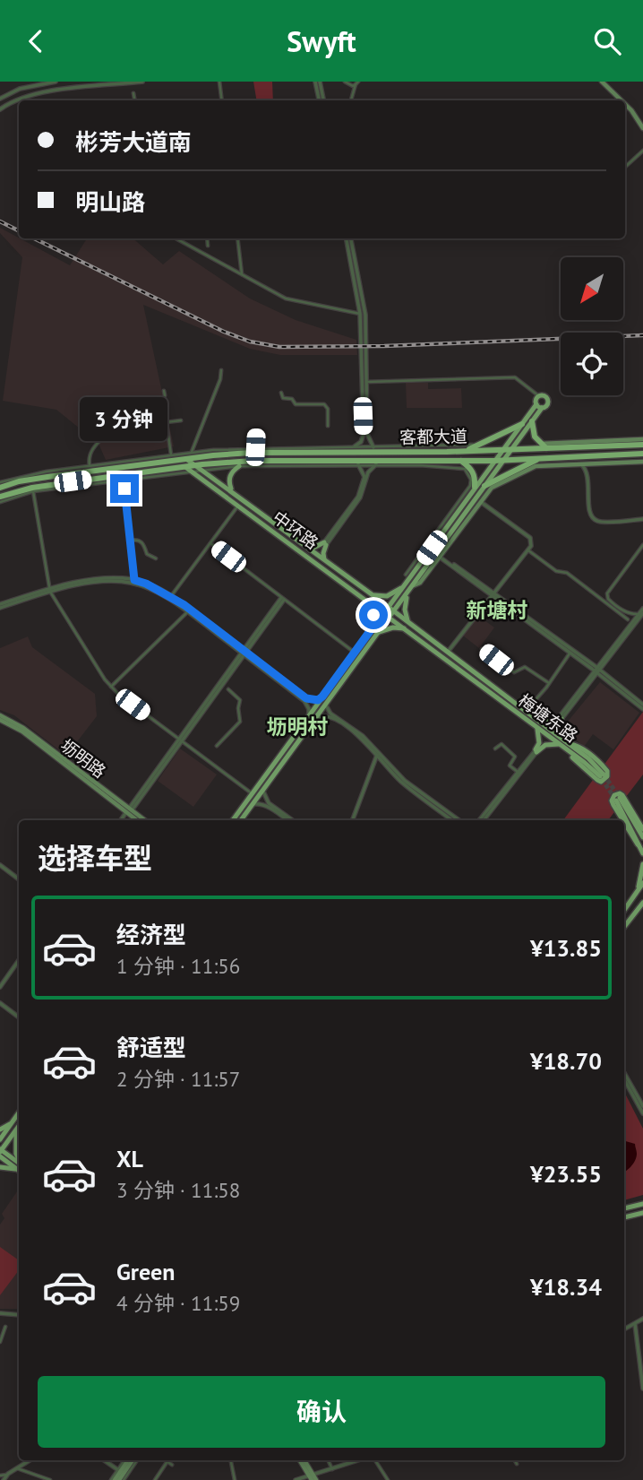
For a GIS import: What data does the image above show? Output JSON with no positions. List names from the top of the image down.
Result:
{
  "streets": {
    "highway": ["客都大道"],
    "main road": ["中环路", "梅塘东路", "坜明路"]
  },
  "crossings": [
    ["客都大道", "中环路"],
    ["中环路", "梅塘东路"]
  ],
  "districts": ["新塘村", "坜明村"],
  "north": "bottom left",
  "page": {
    "header": "Swyft",
    "banner": ["彬芳大道南", "明山路"],
    "bubble": "3 分钟",
    "heading": "选择车型",
    "list": [
      {
        "name": "经济型",
        "note": "1 分钟 · 11:56",
        "value": "¥13.85"
      },
      {
        "name": "舒适型",
        "note": "2 分钟 · 11:57",
        "value": "¥18.70"
      },
      {
        "name": "XL",
        "note": "3 分钟 · 11:58",
        "value": "¥23.55"
      },
      {
        "name": "Green",
        "note": "4 分钟 · 11:59",
        "value": "¥18.34"
      }
    ],
    "buttons": "确认"
  }
}
